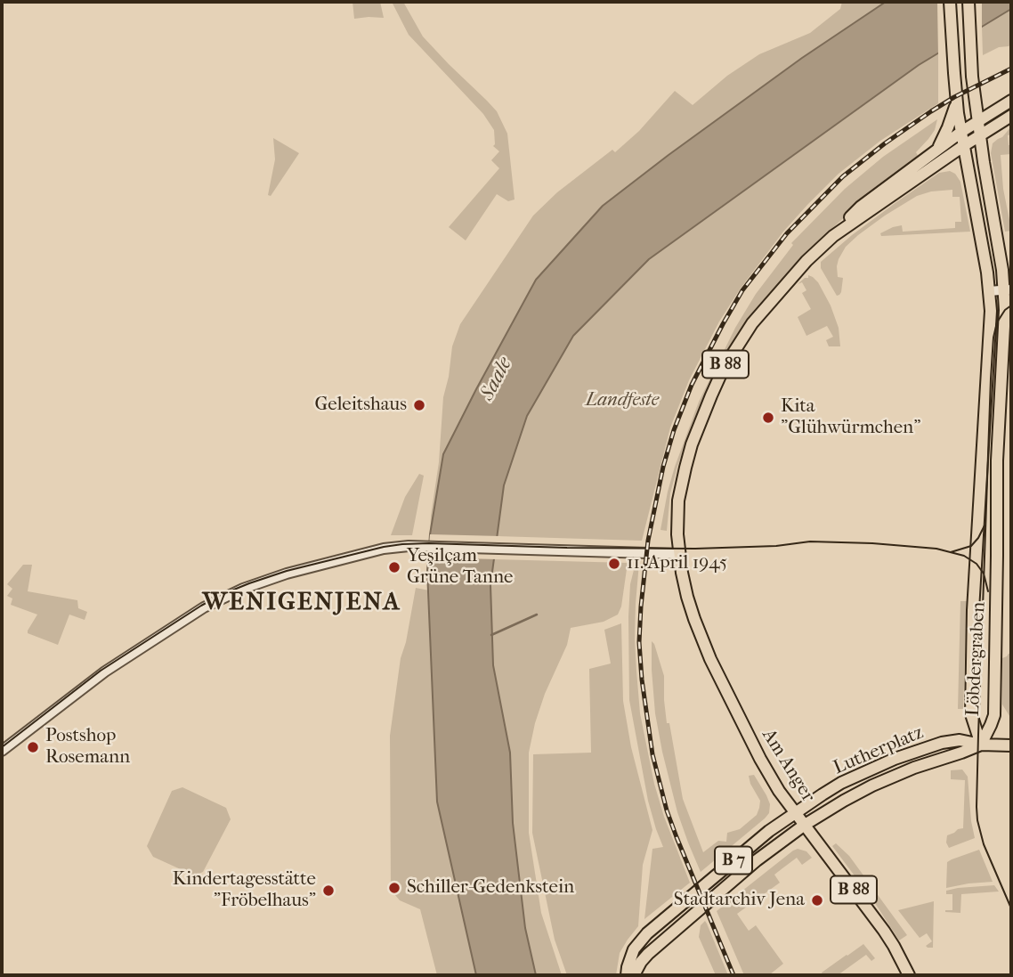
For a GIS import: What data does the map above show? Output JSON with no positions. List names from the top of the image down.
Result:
{
  "streets": {
    "main road": [
      "B 88",
      "Löbdergraben",
      "Lutherplatz",
      "Am Anger",
      "B 7"
    ]
  },
  "crossings": [
    ["B 88", "Löbdergraben"],
    ["B 88", "Am Anger"],
    ["Löbdergraben", "Lutherplatz"],
    ["Lutherplatz", "Am Anger"],
    ["Lutherplatz", "B 7"],
    ["Am Anger", "B 7"]
  ],
  "districts": ["WENIGENJENA"],
  "water": ["Saale"],
  "parks": ["Landfeste"],
  "places": [
    "Geleitshaus",
    "Kita \"Glühwürmchen\"",
    "11. April 1945",
    "Yeşilçam Grüne Tanne",
    "Postshop Rosemann",
    "Schiller-Gedenkstein",
    "Kindertagesstätte \"Fröbelhaus\"",
    "Stadtarchiv Jena"
  ]
}
